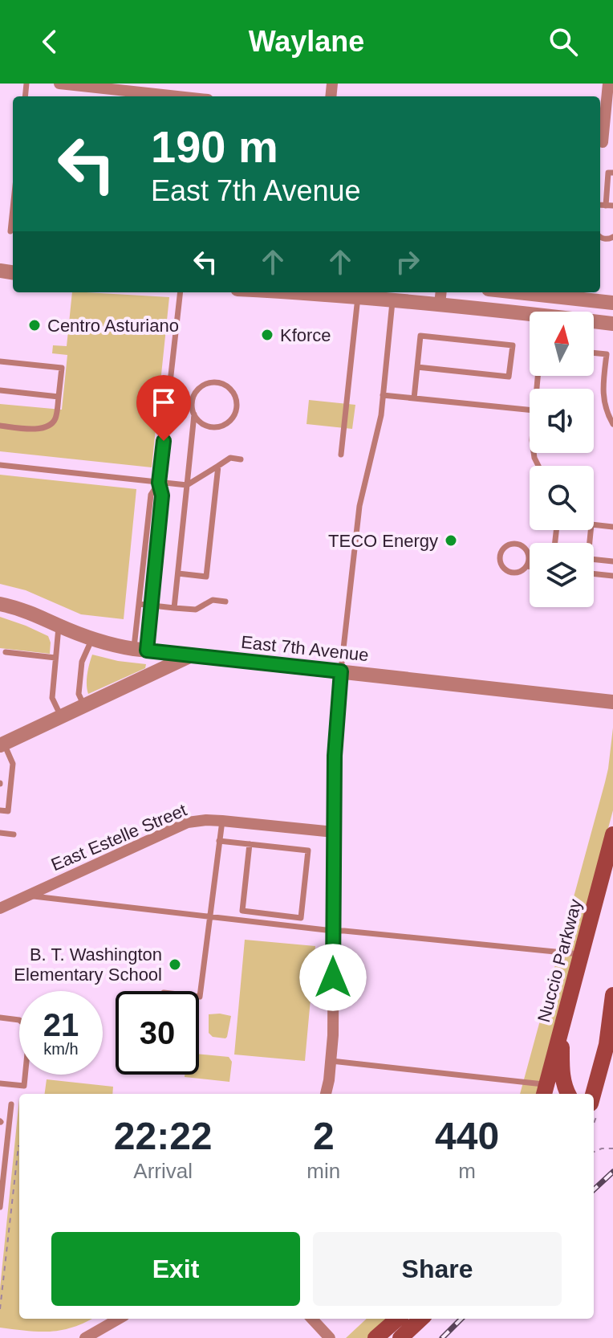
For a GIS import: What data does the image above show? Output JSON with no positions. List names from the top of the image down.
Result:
{
  "streets": {
    "main road": ["Nuccio Parkway"],
    "street": ["East 7th Avenue", "East Estelle Street"]
  },
  "places": [
    "Centro Asturiano",
    "Kforce",
    "TECO Energy",
    "B. T. Washington Elementary School"
  ],
  "north": "top",
  "page": {
    "header": "Waylane",
    "turn": ["190 m", "East 7th Avenue"],
    "speed": "21 km/h",
    "limit": "30",
    "eta": [
      "22:22",
      "Arrival",
      "2",
      "min",
      "440",
      "m"
    ],
    "buttons": ["Exit", "Share"]
  }
}
